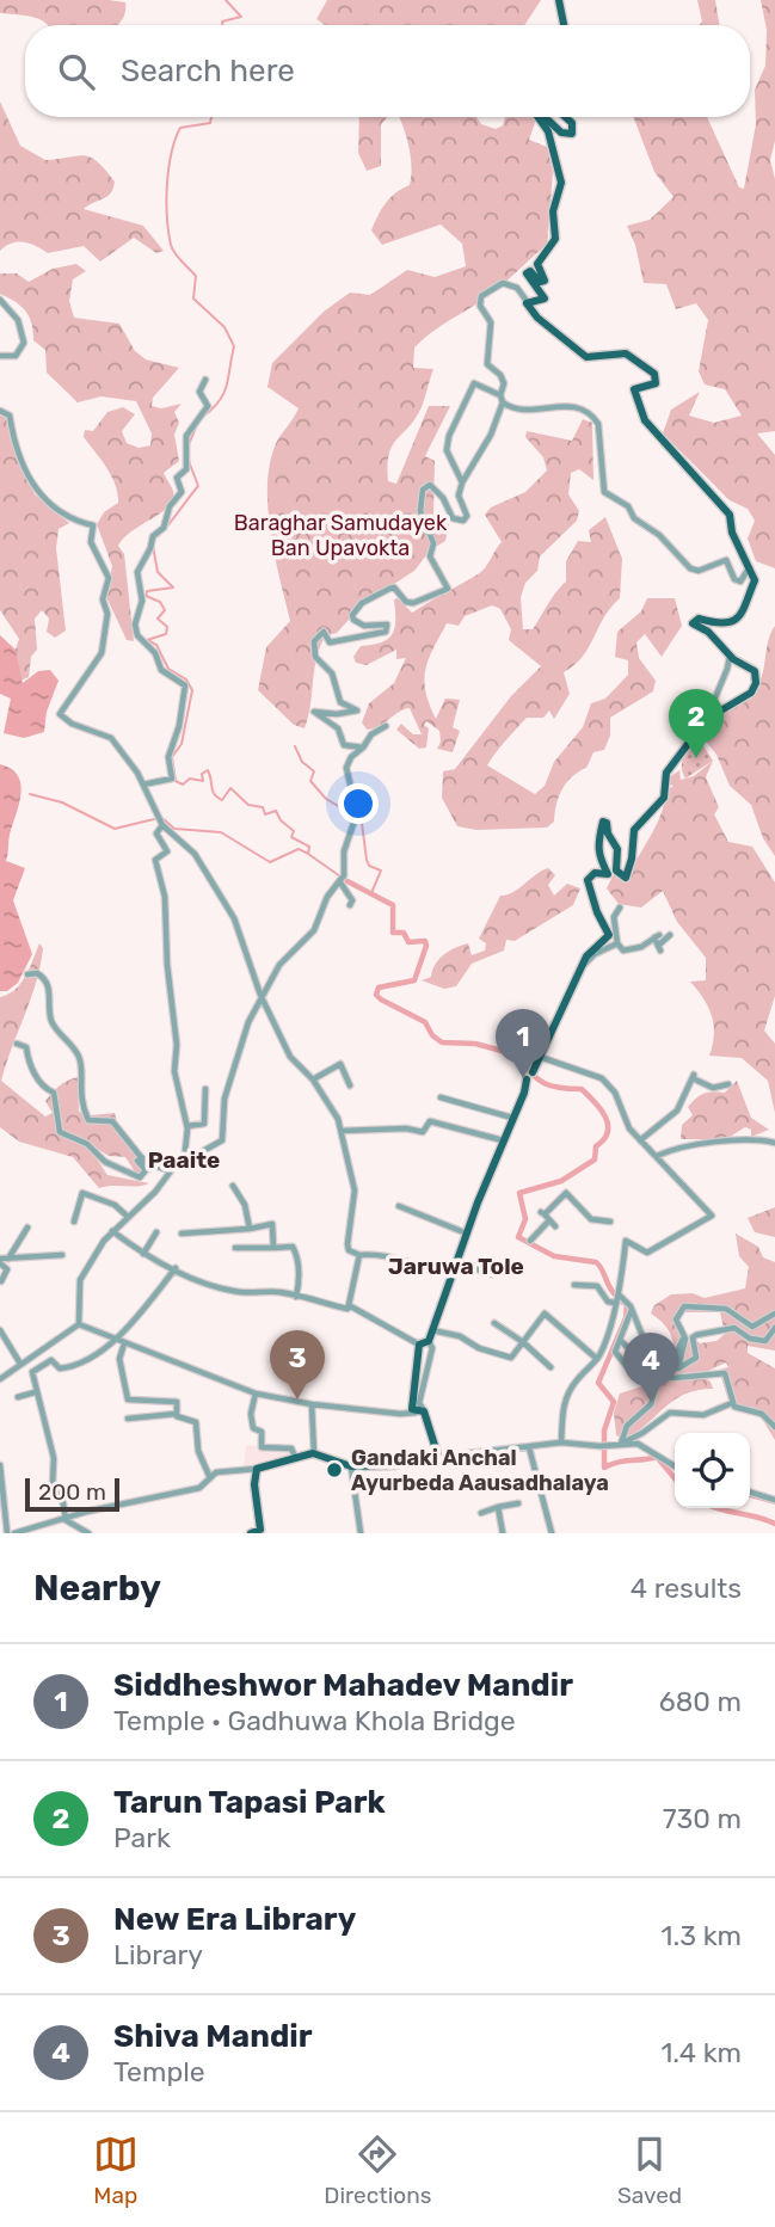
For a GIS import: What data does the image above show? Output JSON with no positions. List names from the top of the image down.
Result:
{
  "districts": ["Paaite", "Jaruwa Tole"],
  "parks": ["Baraghar Samudayek Ban Upavokta"],
  "places": ["Gandaki Anchal Ayurbeda Aausadhalaya"],
  "scale_bar": "200 m",
  "page": {
    "search": "Search here",
    "pins": [
      "2",
      "1",
      "3",
      "4"
    ],
    "scale": "200 m",
    "heading": ["Nearby", "4 results"],
    "list": [
      {
        "mark": "1",
        "name": "Siddheshwor Mahadev Mandir",
        "note": "Temple · Gadhuwa Khola Bridge",
        "value": "680 m"
      },
      {
        "mark": "2",
        "name": "Tarun Tapasi Park",
        "note": "Park",
        "value": "730 m"
      },
      {
        "mark": "3",
        "name": "New Era Library",
        "note": "Library",
        "value": "1.3 km"
      },
      {
        "mark": "4",
        "name": "Shiva Mandir",
        "note": "Temple",
        "value": "1.4 km"
      }
    ],
    "nav": ["Map", "Directions", "Saved"]
  }
}
